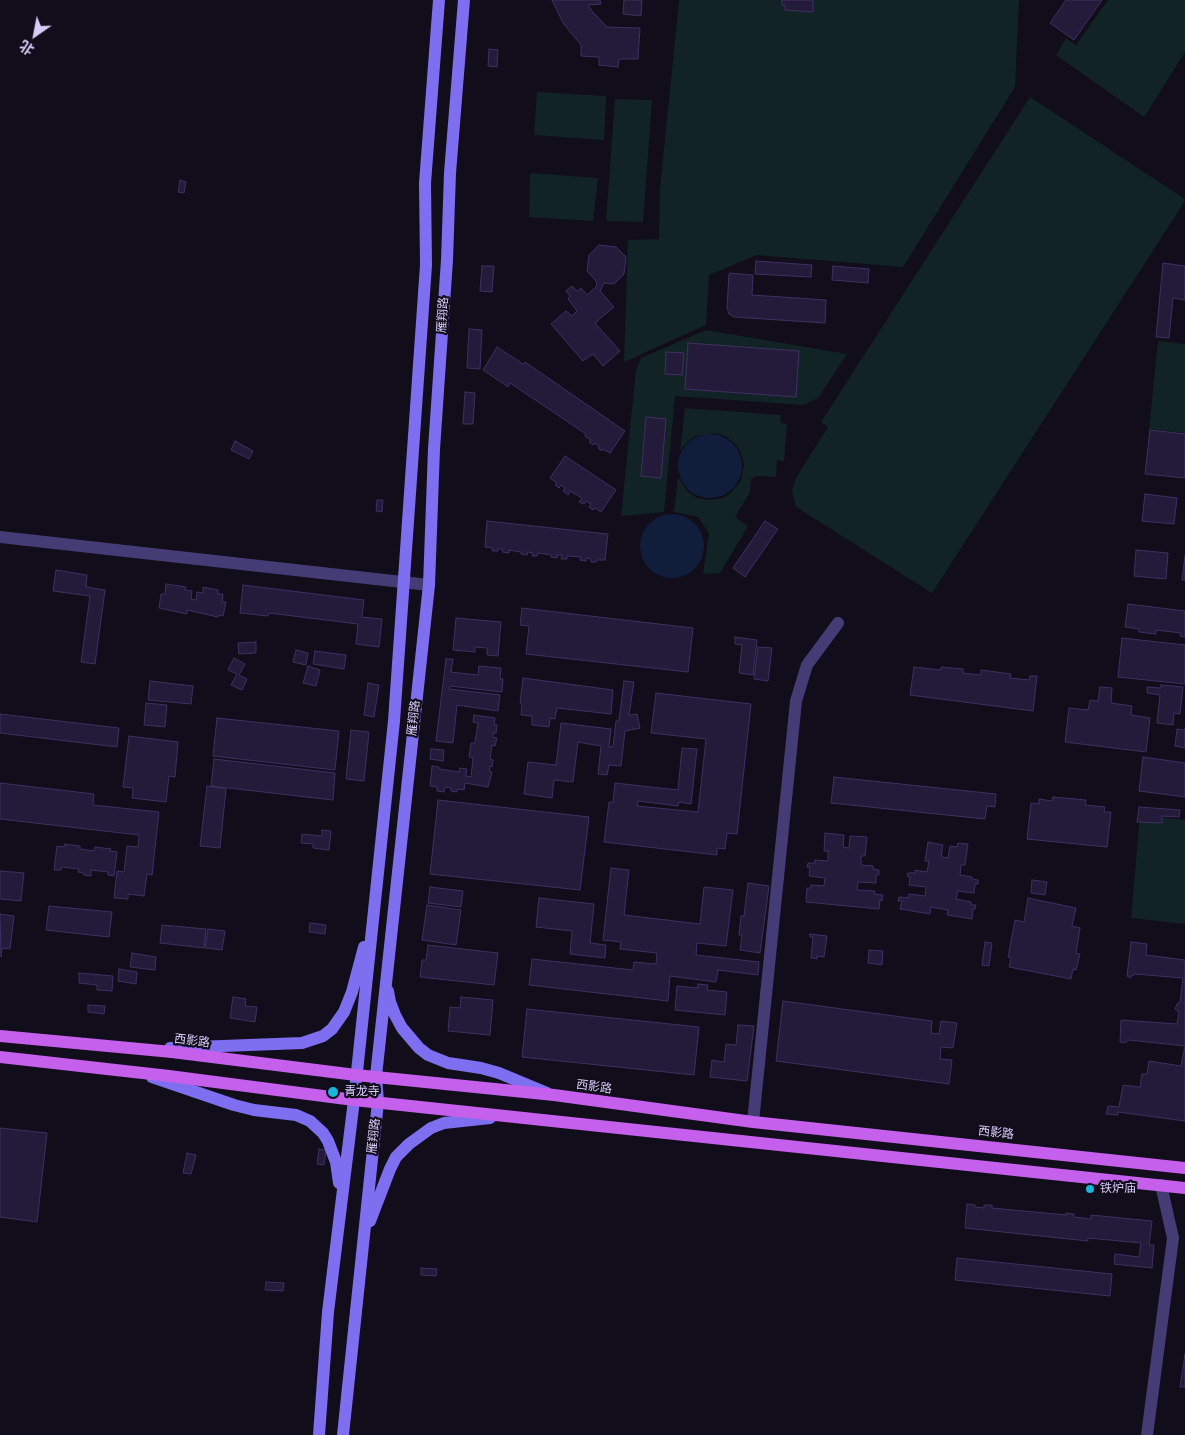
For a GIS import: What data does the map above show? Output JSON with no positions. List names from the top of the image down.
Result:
{
  "streets": {
    "main road": ["雁翔路", "西影路"]
  },
  "crossings": [
    ["雁翔路", "西影路"]
  ],
  "places": ["青龙寺", "铁炉庙"],
  "north": "bottom left"
}
